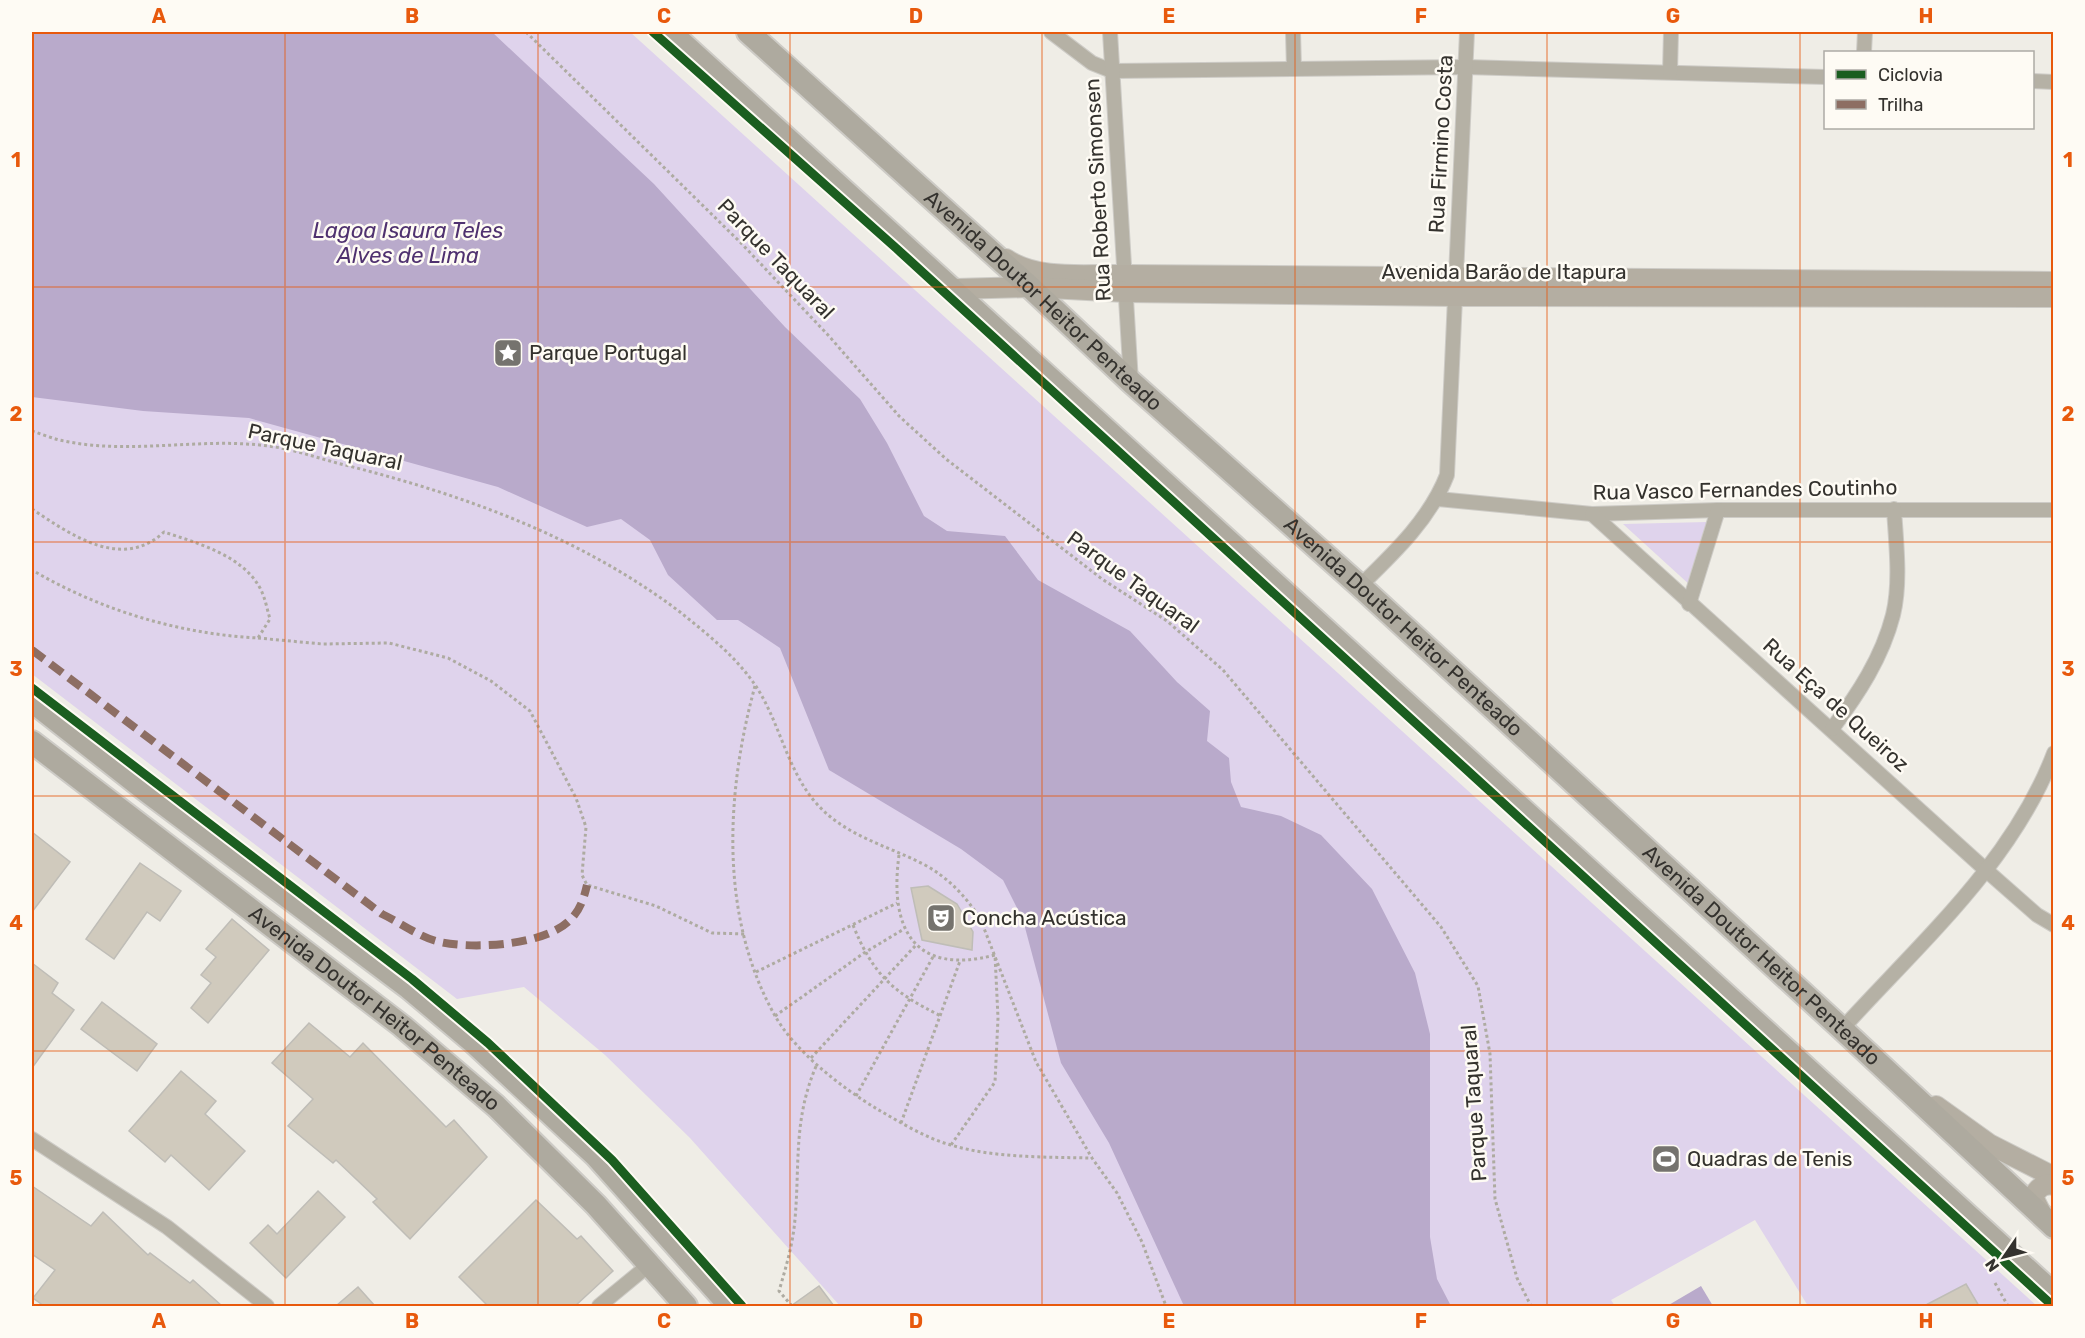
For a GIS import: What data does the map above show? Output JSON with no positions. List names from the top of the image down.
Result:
{
  "streets": {
    "main road": ["Avenida Barão de Itapura", "Avenida Doutor Heitor Penteado"],
    "street": [
      "Rua Firmino Costa",
      "Rua Roberto Simonsen",
      "Rua Vasco Fernandes Coutinho",
      "Rua Eça de Queiroz"
    ],
    "path": ["Parque Taquaral"]
  },
  "crossings": [
    ["Rua Firmino Costa", "Avenida Barão de Itapura"],
    ["Rua Firmino Costa", "Avenida Doutor Heitor Penteado"],
    ["Rua Firmino Costa", "Rua Vasco Fernandes Coutinho"],
    ["Rua Roberto Simonsen", "Avenida Barão de Itapura"],
    ["Rua Roberto Simonsen", "Avenida Doutor Heitor Penteado"],
    ["Avenida Barão de Itapura", "Avenida Doutor Heitor Penteado"],
    ["Rua Vasco Fernandes Coutinho", "Rua Eça de Queiroz"]
  ],
  "water": ["Lagoa Isaura Teles Alves de Lima"],
  "places": {
    "place": ["Parque Portugal"],
    "theatre": ["Concha Acústica"],
    "sports": ["Quadras de Tenis"]
  },
  "legend": ["Ciclovia", "Trilha"],
  "north": "bottom left",
  "grid": {
    "columns": [
      "A",
      "B",
      "C",
      "D",
      "E",
      "F",
      "G",
      "H"
    ],
    "rows": [
      "1",
      "2",
      "3",
      "4",
      "5"
    ]
  }
}
